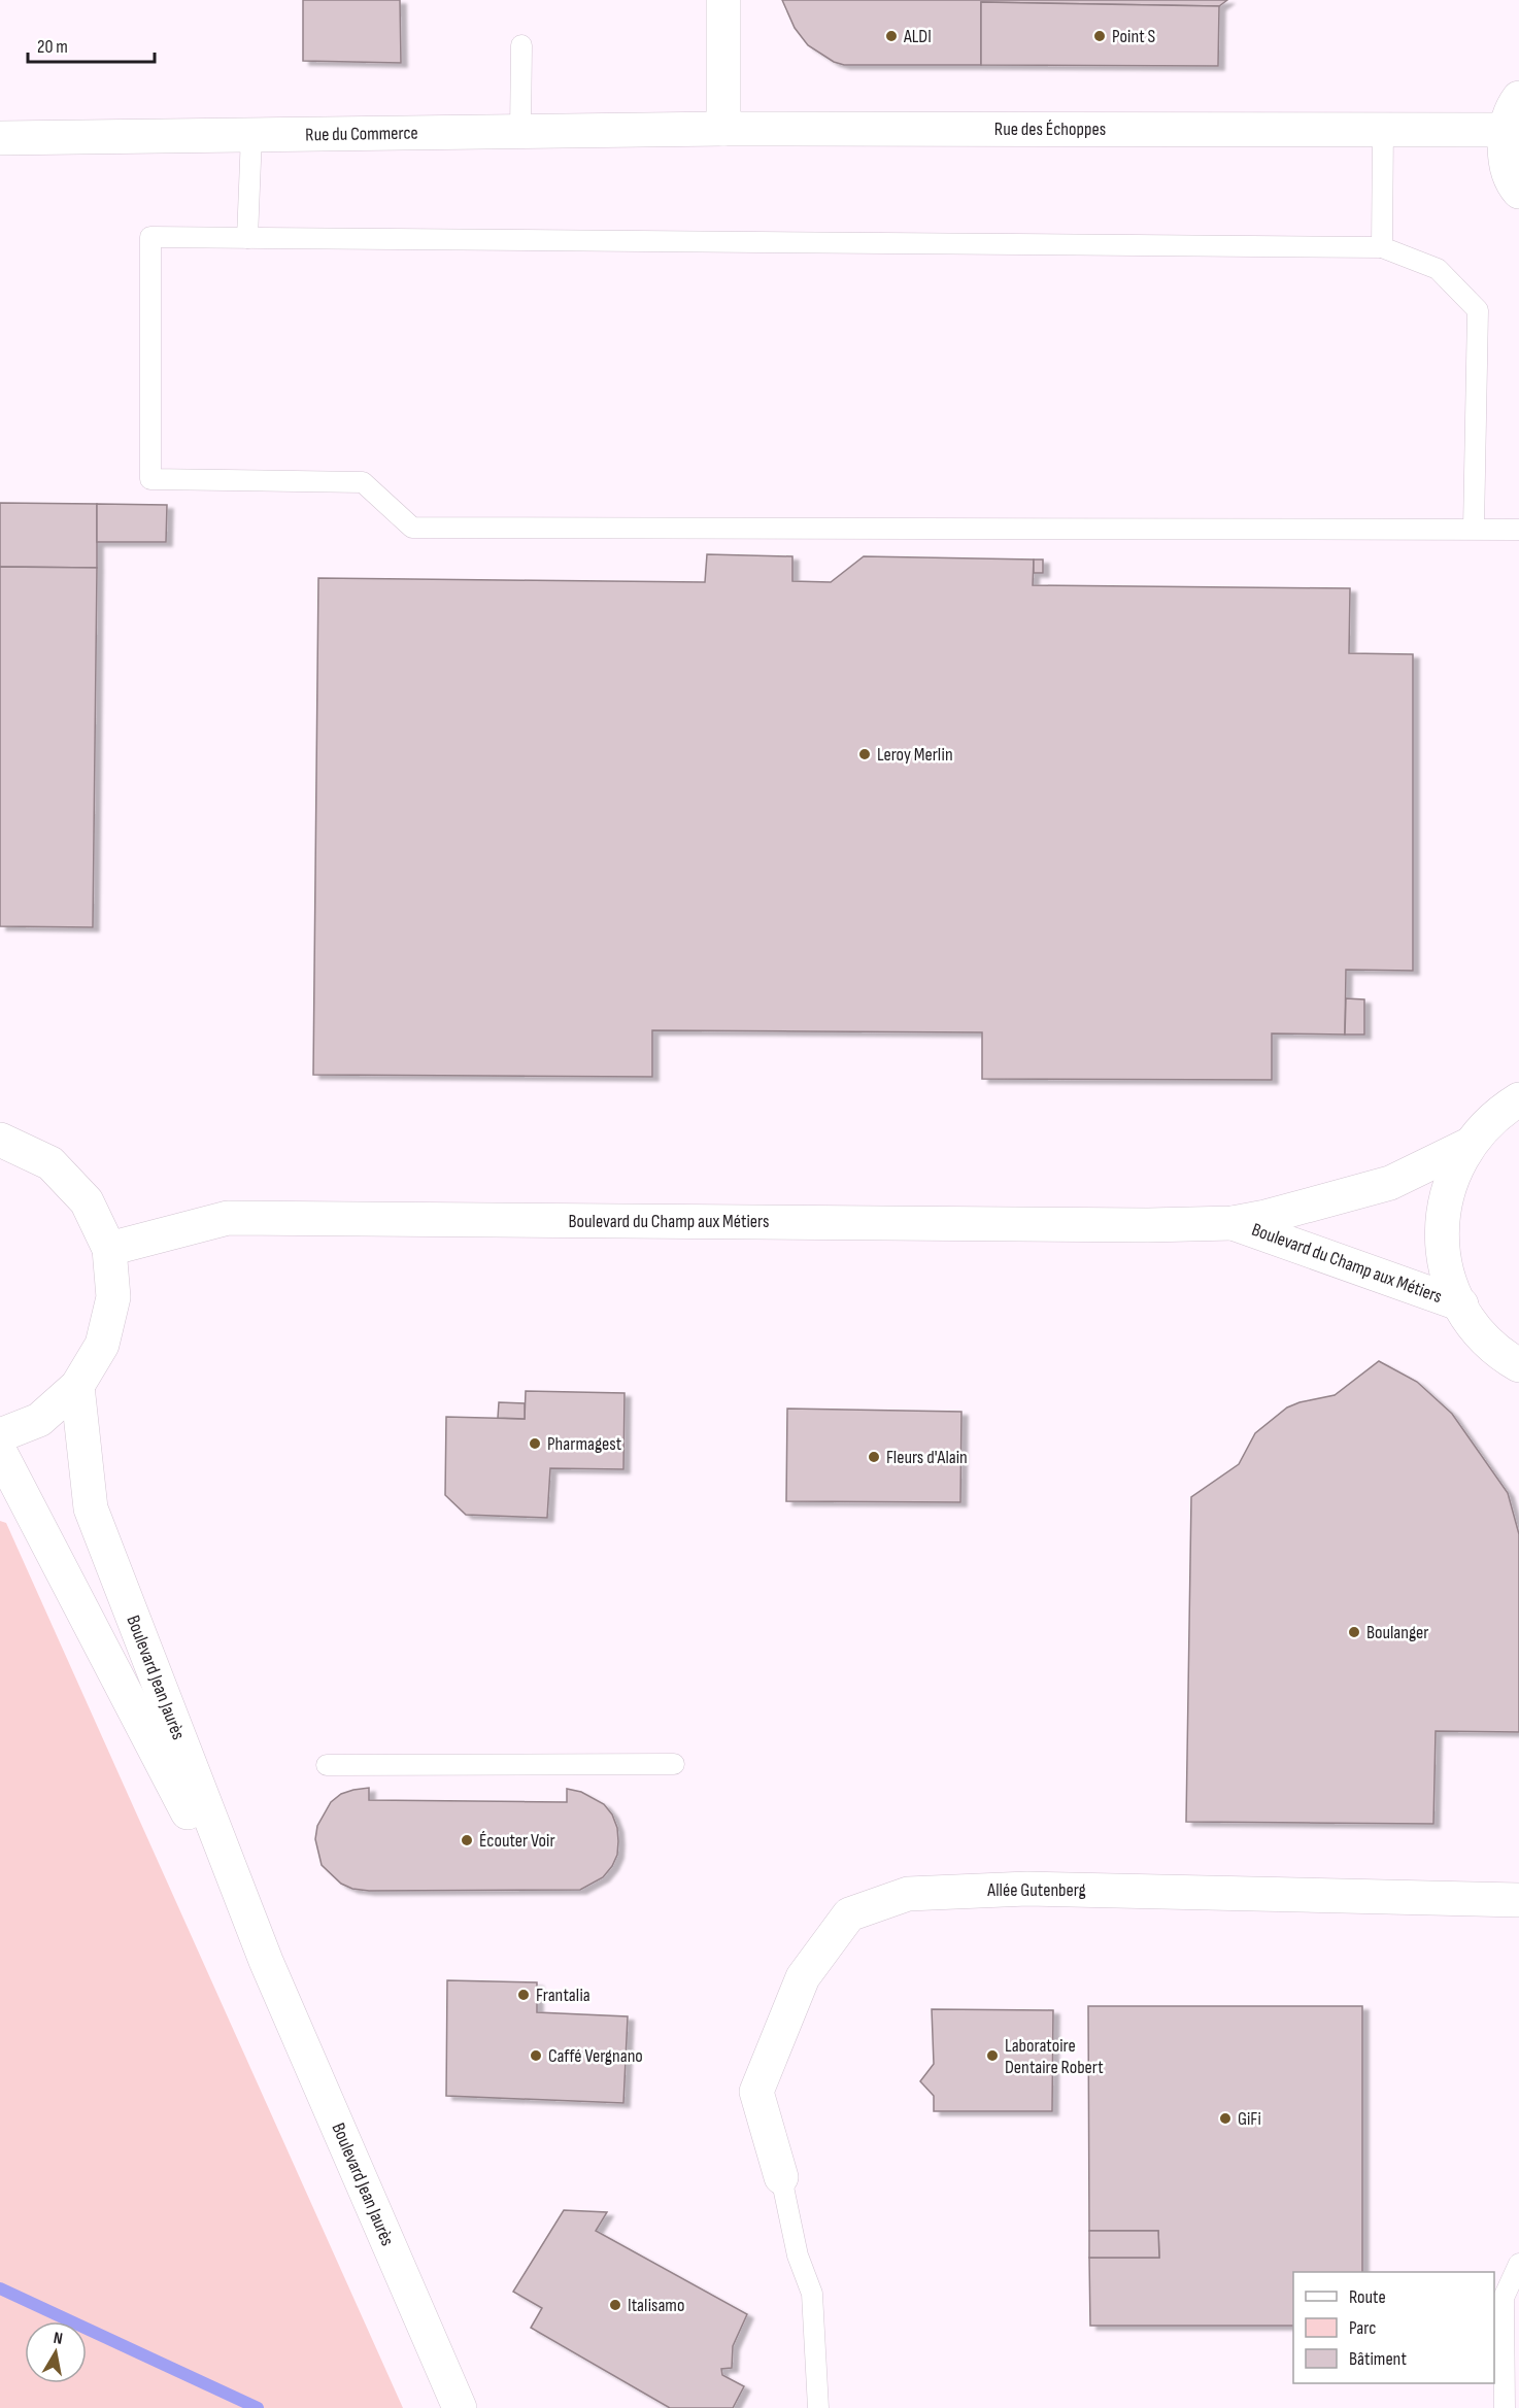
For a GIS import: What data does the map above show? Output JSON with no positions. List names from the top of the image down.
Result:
{
  "streets": {
    "street": [
      "Rue des Échoppes",
      "Rue du Commerce",
      "Boulevard du Champ aux Métiers",
      "Boulevard Jean Jaurès",
      "Allée Gutenberg"
    ]
  },
  "crossings": [
    ["Rue des Échoppes", "Rue du Commerce"]
  ],
  "places": [
    "ALDI",
    "Point S",
    "Leroy Merlin",
    "Pharmagest",
    "Fleurs d'Alain",
    "Boulanger",
    "Écouter Voir",
    "Frantalia",
    "Caffé Vergnano",
    "Laboratoire Dentaire Robert",
    "GiFi",
    "Italisamo"
  ],
  "legend": ["Route", "Parc", "Bâtiment"],
  "scale_bar": "20 m",
  "north": "top"
}
